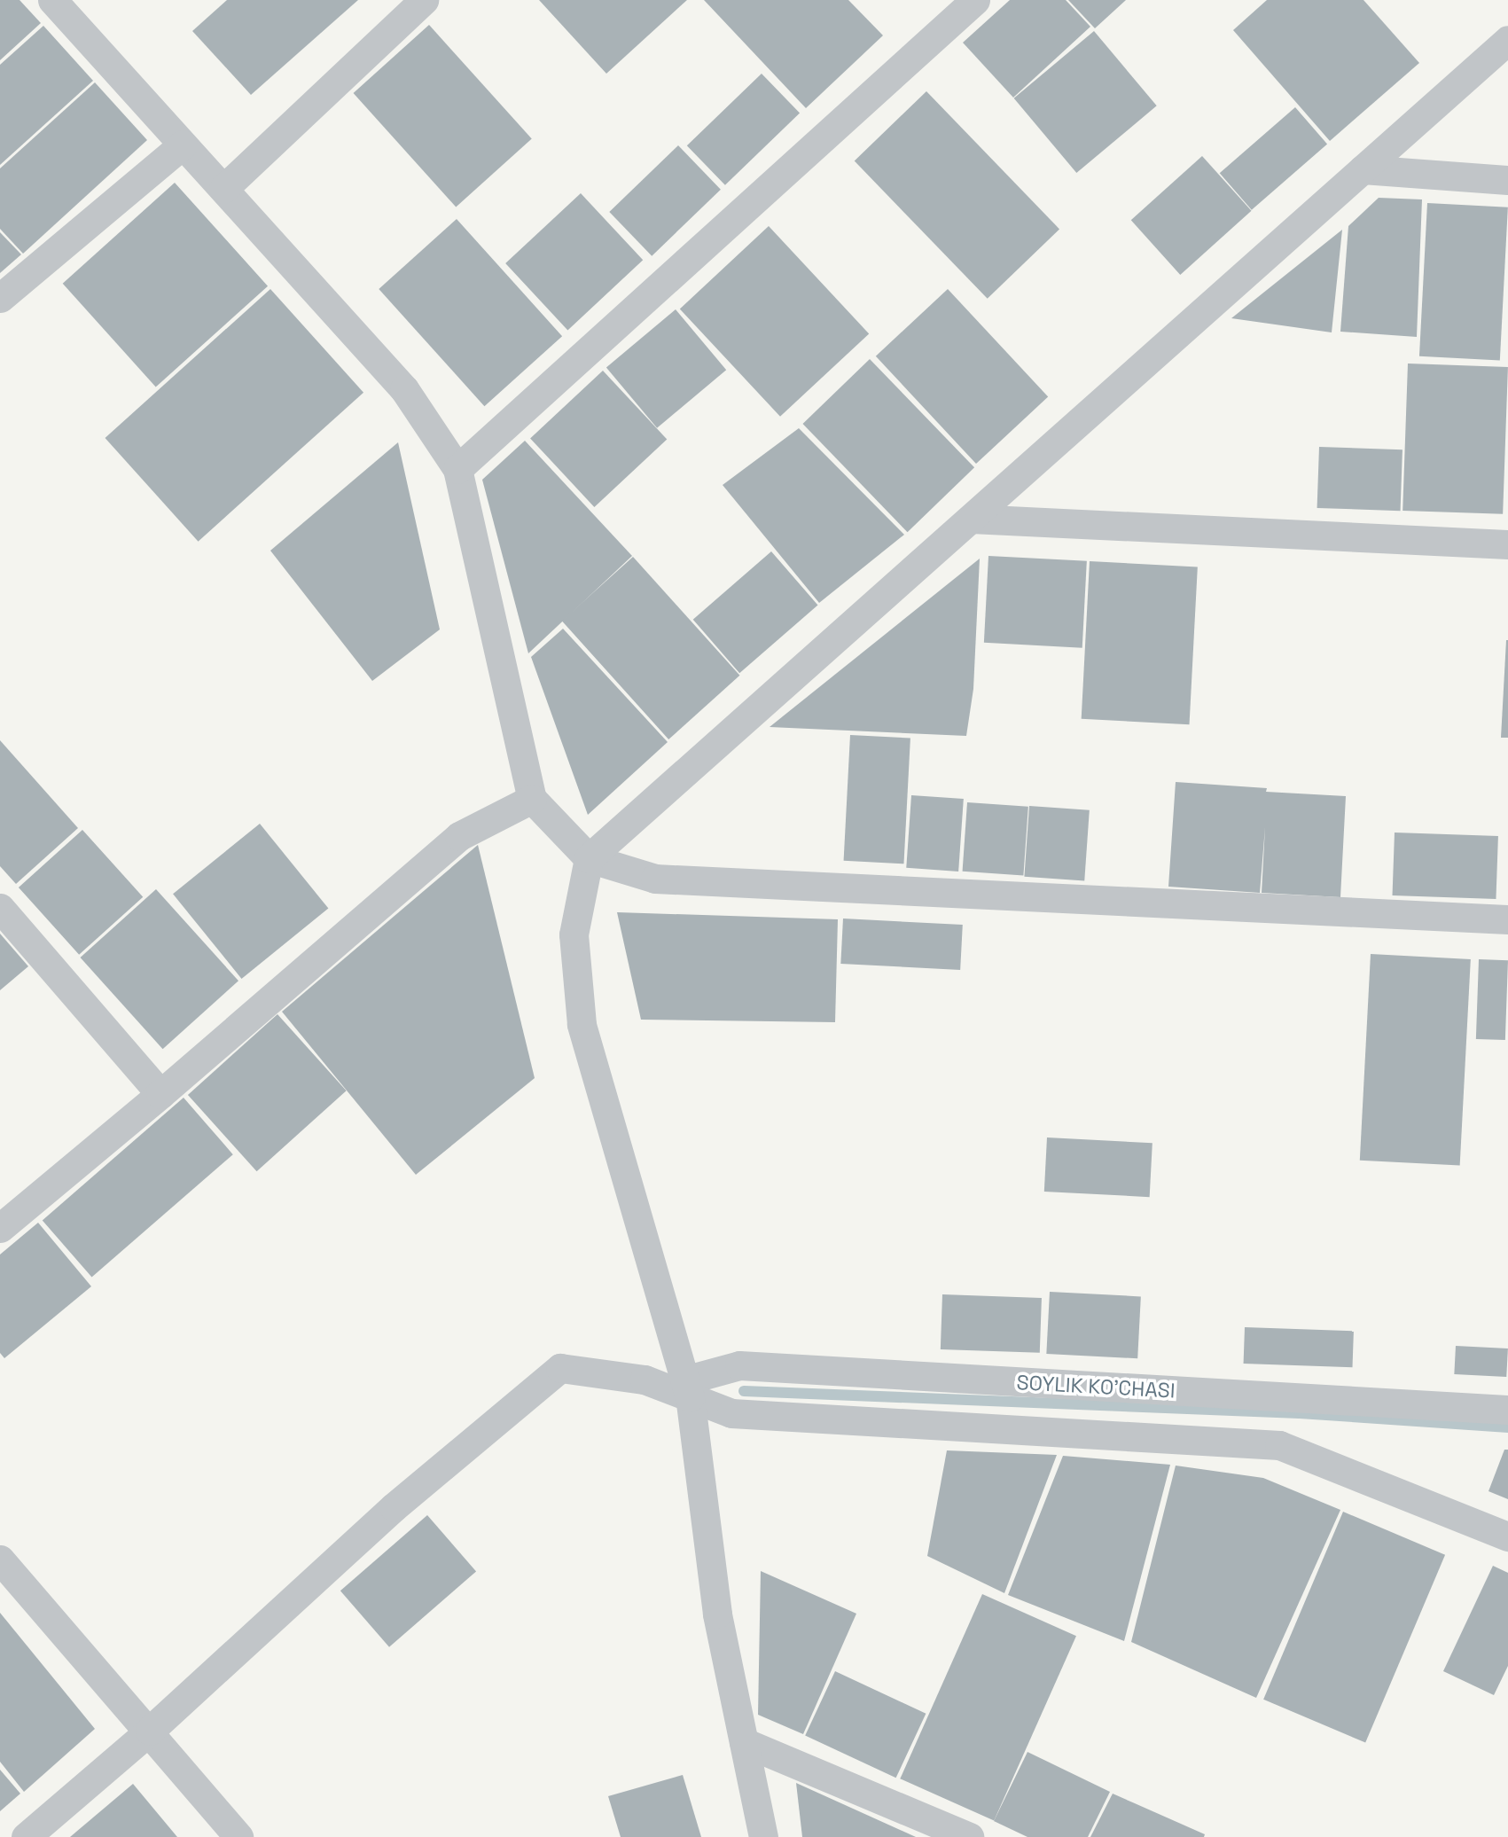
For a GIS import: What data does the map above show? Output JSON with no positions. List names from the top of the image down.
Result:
{
  "streets": {
    "street": ["SOYLIK KO'CHASI"]
  }
}
